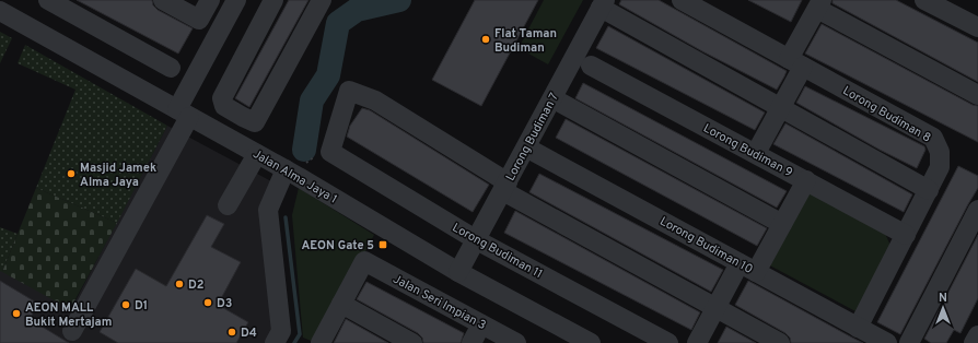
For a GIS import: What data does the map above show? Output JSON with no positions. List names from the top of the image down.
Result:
{
  "streets": {
    "street": [
      "Lorong Budiman 8",
      "Lorong Budiman 7",
      "Lorong Budiman 9",
      "Jalan Alma Jaya 1",
      "Lorong Budiman 10",
      "Lorong Budiman 11",
      "Jalan Seri Impian 3"
    ]
  },
  "crossings": [
    ["Lorong Budiman 8", "Lorong Budiman 9"],
    ["Lorong Budiman 8", "Lorong Budiman 10"],
    ["Lorong Budiman 7", "Jalan Alma Jaya 1"],
    ["Lorong Budiman 7", "Lorong Budiman 10"],
    ["Lorong Budiman 7", "Lorong Budiman 11"]
  ],
  "places": {
    "other": [
      "Flat Taman Budiman",
      "Masjid Jamek Alma Jaya",
      "D2",
      "D3",
      "D1",
      "AEON MALL Bukit Mertajam",
      "D4"
    ],
    "transit": ["AEON Gate 5"]
  },
  "north": "top"
}
